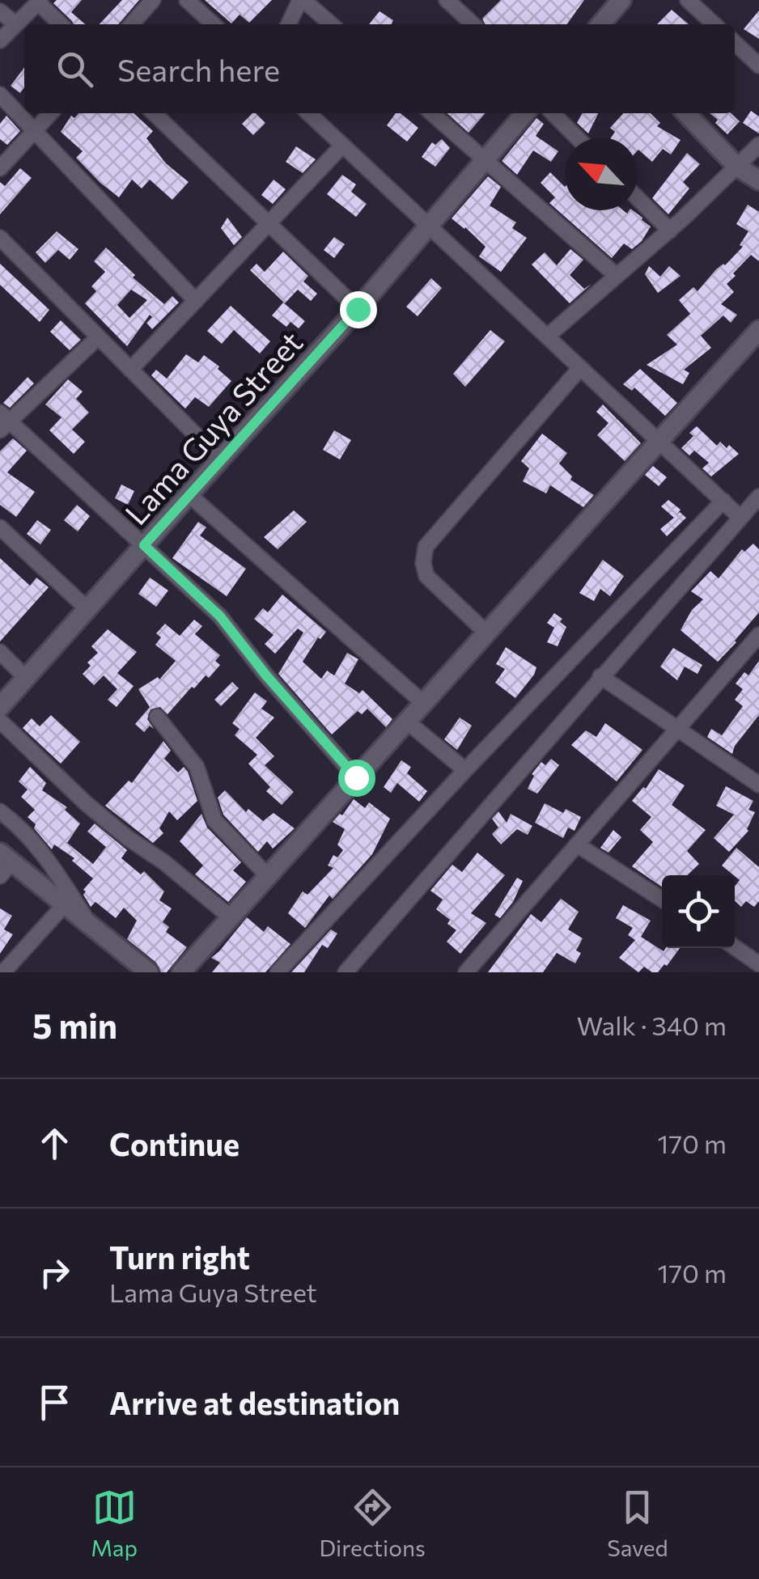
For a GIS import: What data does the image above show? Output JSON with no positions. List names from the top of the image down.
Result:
{
  "streets": {
    "street": ["Lama Guya Street"]
  },
  "north": "top left",
  "page": {
    "search": "Search here",
    "heading": ["5 min", "Walk · 340 m"],
    "list": [
      ["Continue", "170 m"],
      ["Turn right", "Lama Guya Street", "170 m"],
      "Arrive at destination"
    ],
    "nav": ["Map", "Directions", "Saved"]
  }
}
